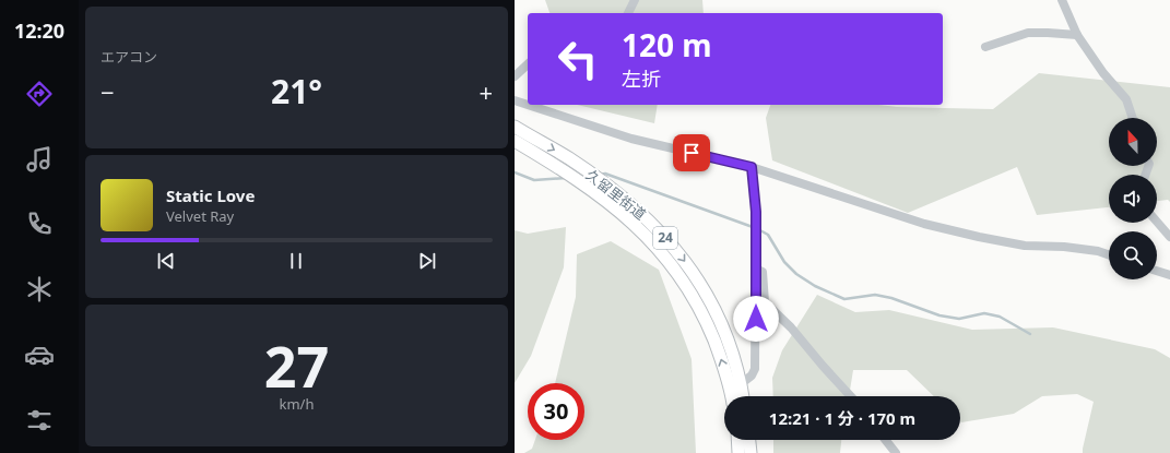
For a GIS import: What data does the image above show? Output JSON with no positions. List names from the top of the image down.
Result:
{
  "streets": {
    "main road": ["久留里街道", "24"]
  },
  "north": "top",
  "page": {
    "tabs": "12:20",
    "tile": [
      "エアコン",
      ["27", "km/h"]
    ],
    "turn": ["120 m", "左折"],
    "heat": ["−", "21°", "+"],
    "song": ["Static Love", "Velvet Ray"],
    "limit": "30",
    "trip": "12:21 · 1 分 · 170 m"
  }
}
